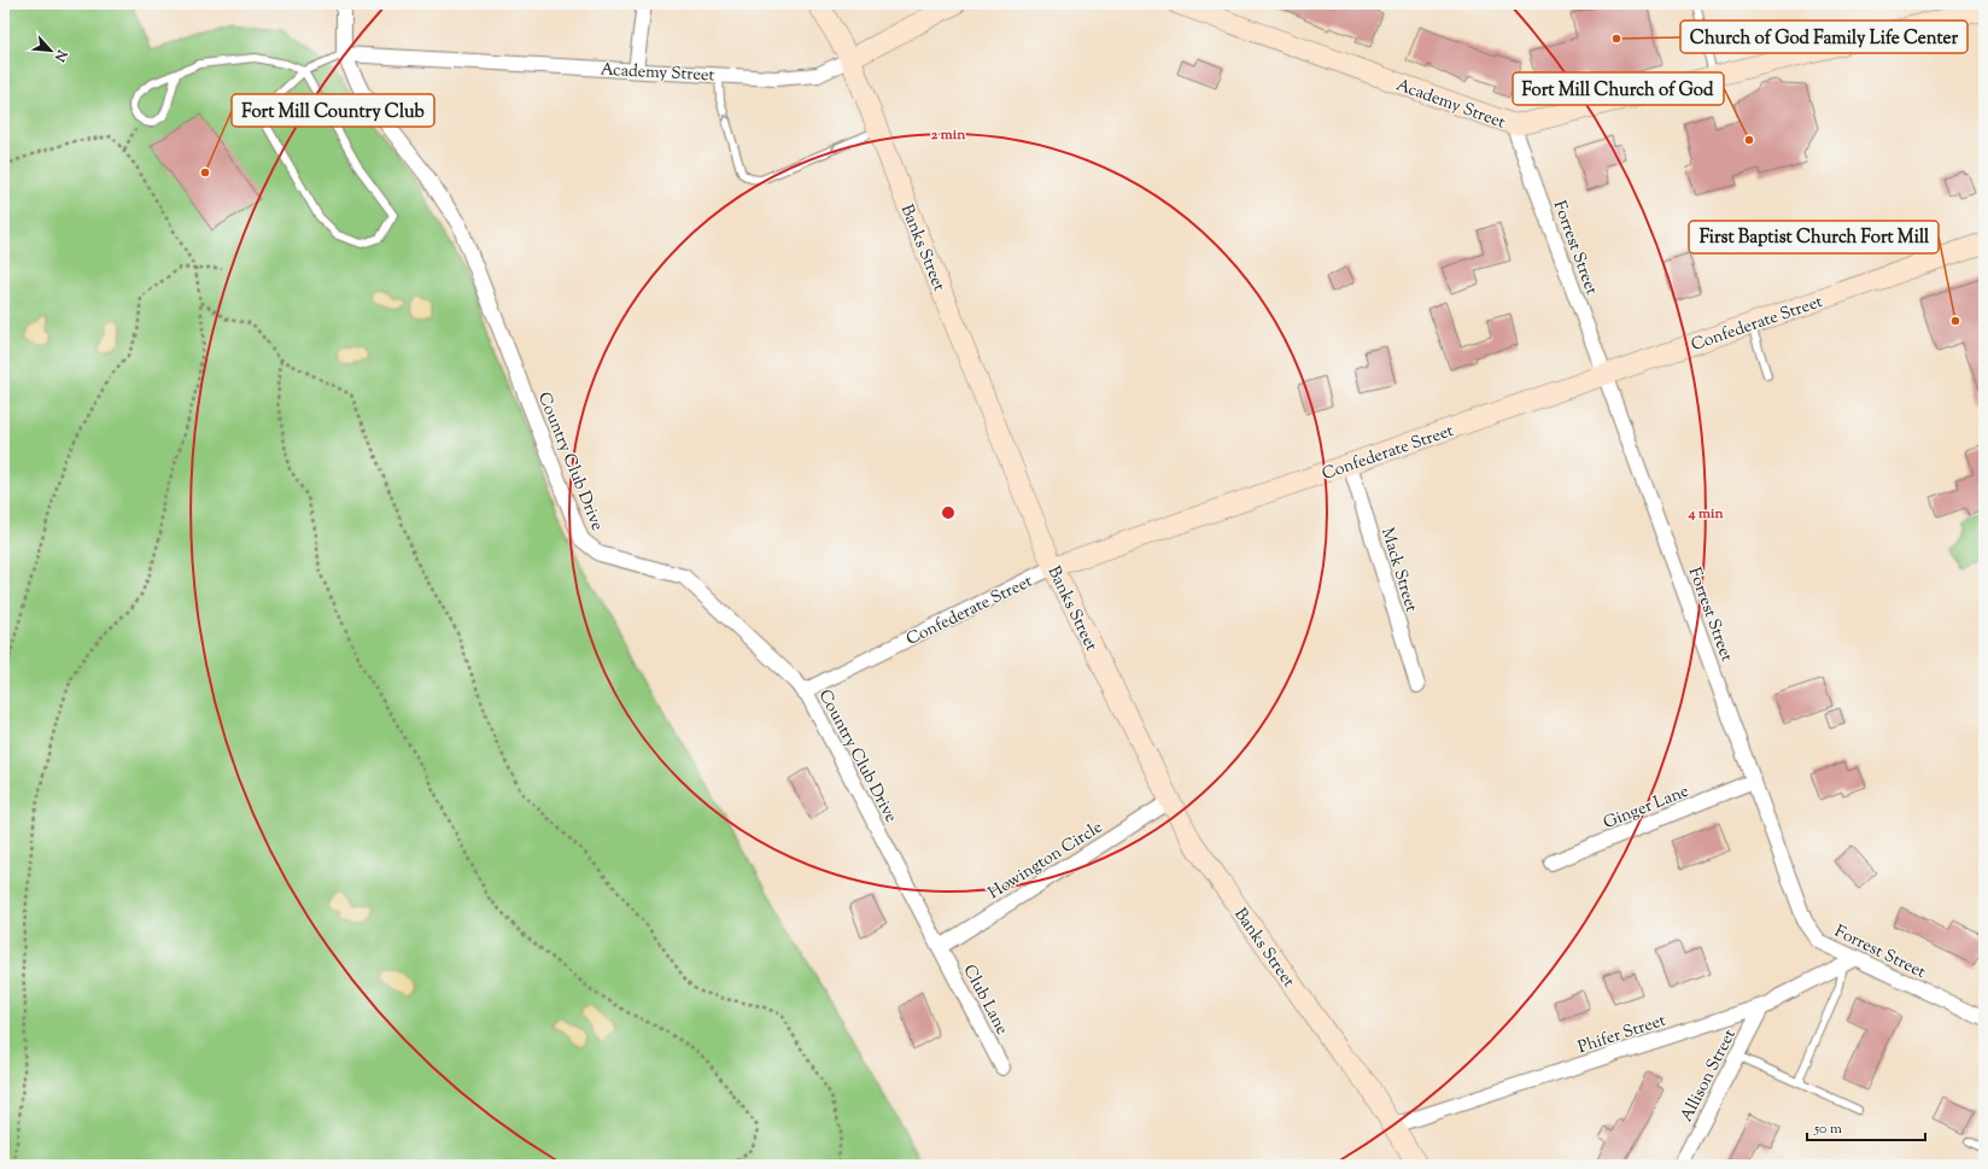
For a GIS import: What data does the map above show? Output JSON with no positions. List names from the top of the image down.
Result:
{
  "streets": {
    "street": [
      "Academy Street",
      "Banks Street",
      "Forrest Street",
      "Confederate Street",
      "Country Club Drive",
      "Mack Street",
      "Ginger Lane",
      "Howington Circle",
      "Club Lane",
      "Phifer Street",
      "Allison Street"
    ]
  },
  "crossings": [
    ["Academy Street", "Banks Street"],
    ["Academy Street", "Forrest Street"],
    ["Academy Street", "Country Club Drive"],
    ["Banks Street", "Confederate Street"],
    ["Banks Street", "Howington Circle"],
    ["Banks Street", "Phifer Street"],
    ["Forrest Street", "Confederate Street"],
    ["Forrest Street", "Ginger Lane"],
    ["Forrest Street", "Phifer Street"],
    ["Confederate Street", "Country Club Drive"],
    ["Confederate Street", "Mack Street"],
    ["Country Club Drive", "Howington Circle"],
    ["Country Club Drive", "Club Lane"],
    ["Howington Circle", "Club Lane"],
    ["Phifer Street", "Allison Street"]
  ],
  "places": [
    "Church of God Family Life Center",
    "Fort Mill Church of God",
    "Fort Mill Country Club",
    "First Baptist Church Fort Mill"
  ],
  "scale_bar": "50 m",
  "north": "bottom right",
  "rings": ["2 min", "4 min"]
}
